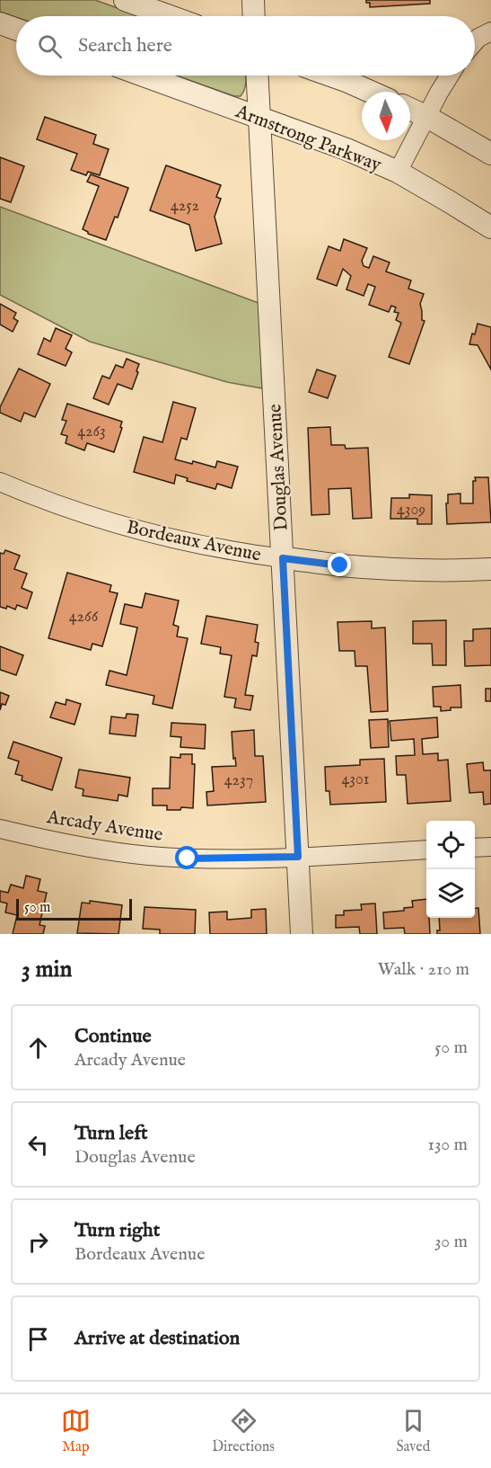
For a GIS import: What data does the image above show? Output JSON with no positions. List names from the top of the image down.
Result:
{
  "streets": {
    "street": [
      "Armstrong Parkway",
      "Douglas Avenue",
      "Bordeaux Avenue",
      "Arcady Avenue"
    ]
  },
  "crossings": [
    ["Armstrong Parkway", "Douglas Avenue"],
    ["Douglas Avenue", "Bordeaux Avenue"],
    ["Douglas Avenue", "Arcady Avenue"]
  ],
  "house_numbers": [
    "4252",
    "4263",
    "4309",
    "4266",
    "4301",
    "4237"
  ],
  "scale_bar": "50 m",
  "north": "bottom",
  "page": {
    "search": "Search here",
    "scale": "50 m",
    "heading": ["3 min", "Walk · 210 m"],
    "list": [
      ["Continue", "Arcady Avenue", "50 m"],
      ["Turn left", "Douglas Avenue", "130 m"],
      ["Turn right", "Bordeaux Avenue", "30 m"],
      "Arrive at destination"
    ],
    "nav": ["Map", "Directions", "Saved"]
  }
}
